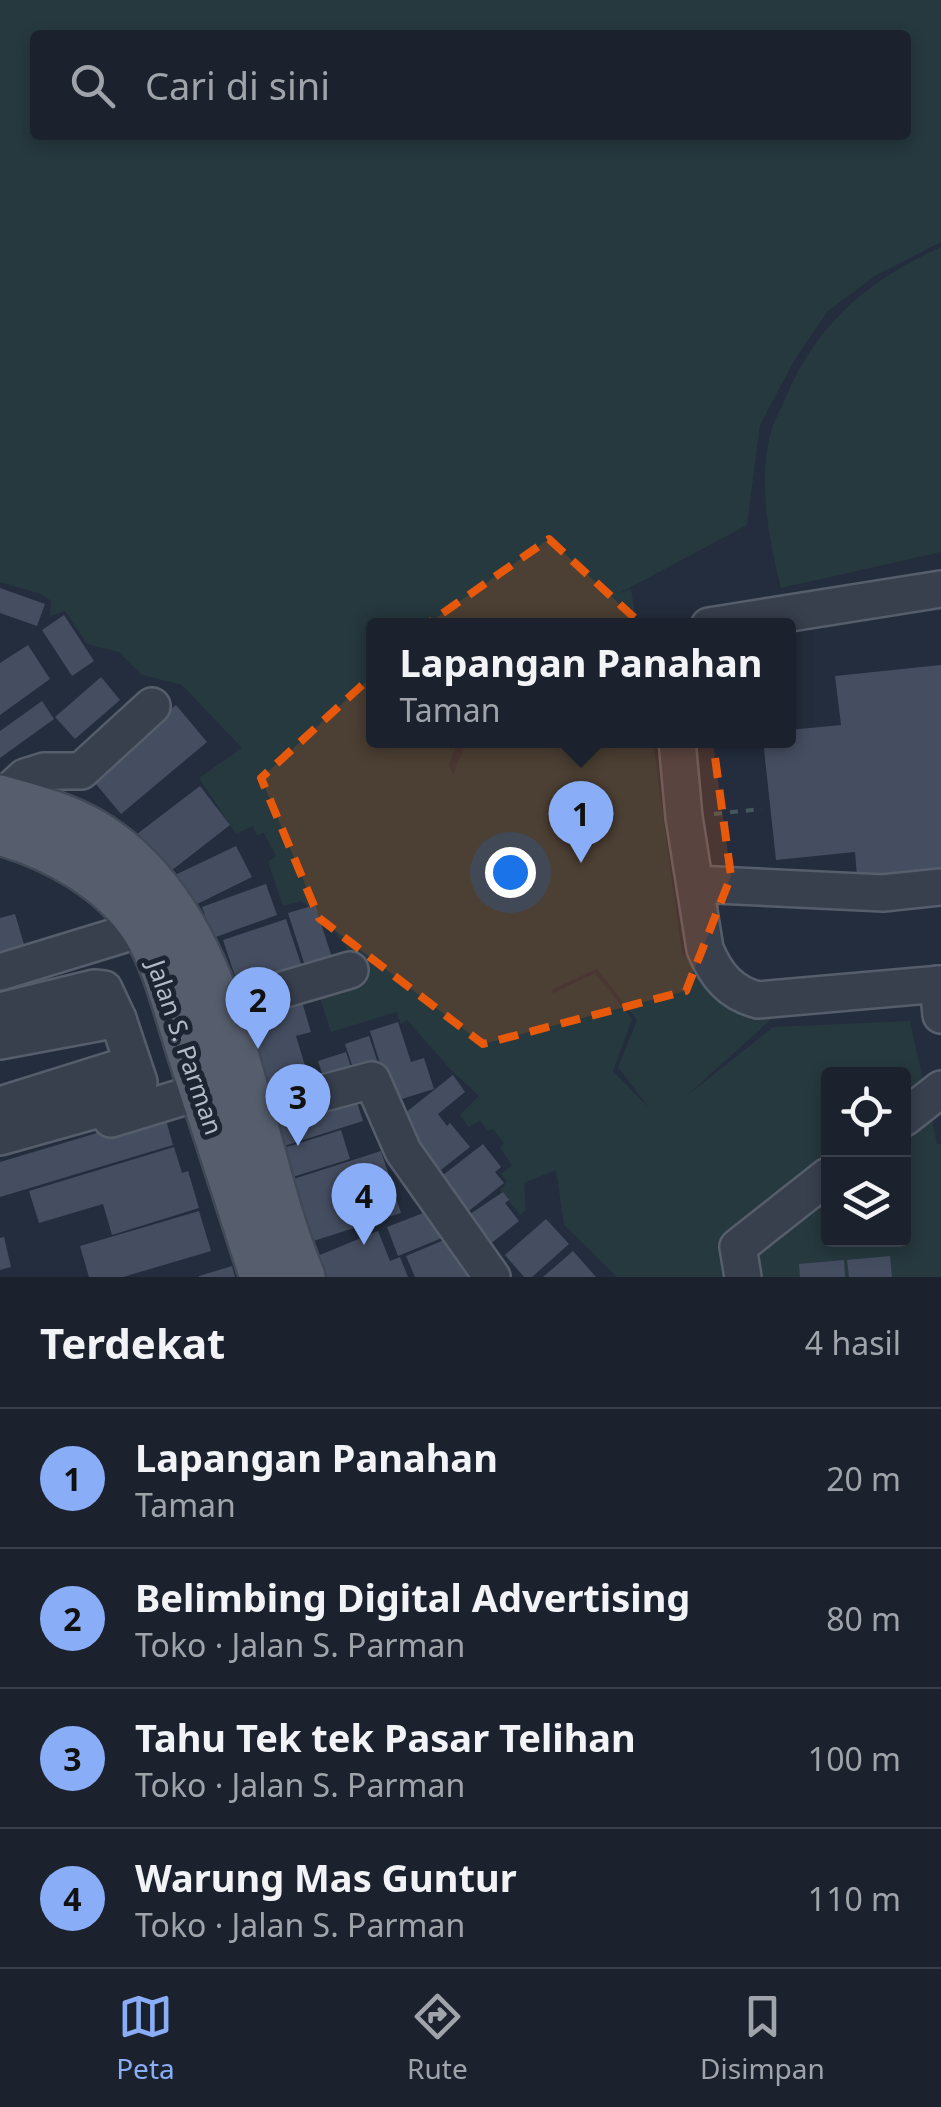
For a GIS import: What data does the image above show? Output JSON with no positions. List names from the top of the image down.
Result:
{
  "streets": {
    "main road": ["Jalan S. Parman"]
  },
  "page": {
    "search": "Cari di sini",
    "popup": ["Lapangan Panahan", "Taman"],
    "pins": [
      "1",
      "2",
      "3",
      "4"
    ],
    "heading": ["Terdekat", "4 hasil"],
    "list": [
      {
        "mark": "1",
        "name": "Lapangan Panahan",
        "note": "Taman",
        "value": "20 m"
      },
      {
        "mark": "2",
        "name": "Belimbing Digital Advertising",
        "note": "Toko · Jalan S. Parman",
        "value": "80 m"
      },
      {
        "mark": "3",
        "name": "Tahu Tek tek Pasar Telihan",
        "note": "Toko · Jalan S. Parman",
        "value": "100 m"
      },
      {
        "mark": "4",
        "name": "Warung Mas Guntur",
        "note": "Toko · Jalan S. Parman",
        "value": "110 m"
      }
    ],
    "nav": ["Peta", "Rute", "Disimpan"]
  }
}
